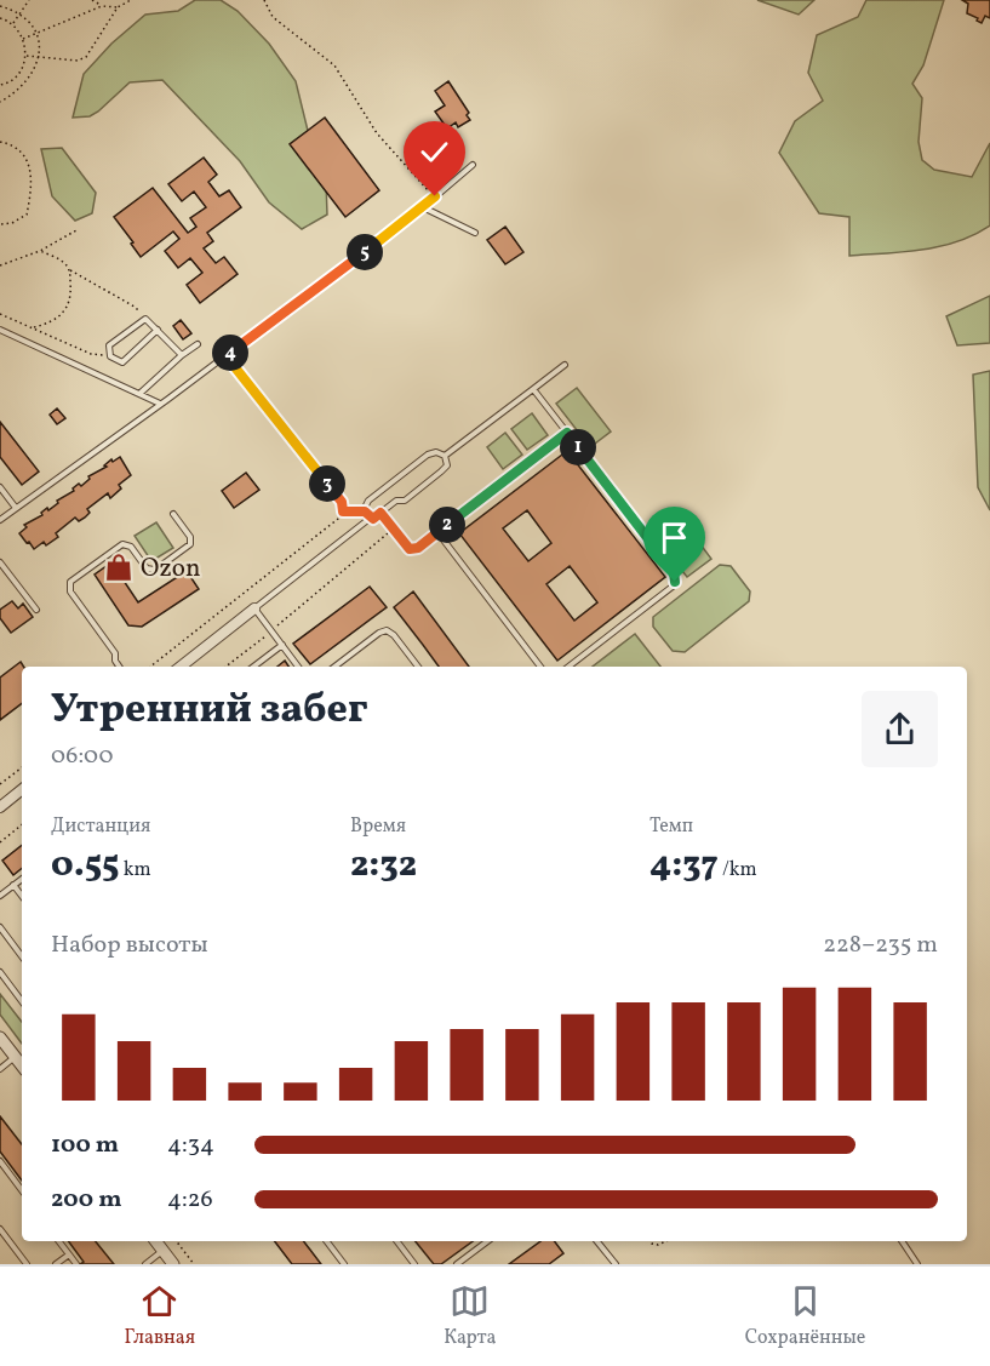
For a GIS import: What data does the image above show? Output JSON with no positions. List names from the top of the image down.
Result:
{
  "places": {
    "shop": ["Ozon"]
  },
  "page": {
    "pins": [
      "5",
      "4",
      "1",
      "3",
      "2"
    ],
    "heading": ["Утренний забег", "06:00"],
    "stats": [
      ["Дистанция", "0.55 km"],
      ["Время", "2:32"],
      ["Темп", "4:37 /km"]
    ],
    "chart": ["Набор высоты", "228–235 m"],
    "list": [
      {
        "name": "100 m",
        "note": "4:34"
      },
      {
        "name": "200 m",
        "note": "4:26"
      }
    ],
    "tabs": ["Главная", "Карта", "Сохранённые"]
  }
}
